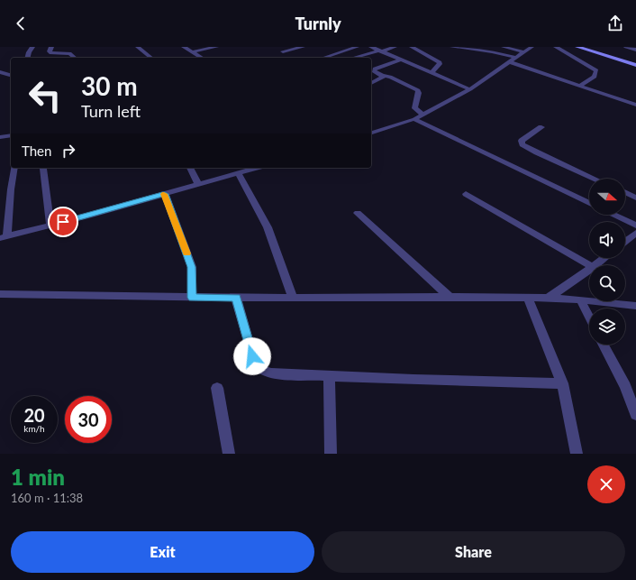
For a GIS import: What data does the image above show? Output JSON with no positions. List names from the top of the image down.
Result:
{
  "north": "right",
  "page": {
    "header": "Turnly",
    "turn": ["30 m", "Turn left"],
    "then": "Then",
    "speed": "20 km/h",
    "limit": "30",
    "heading": ["1 min", "160 m · 11:38"],
    "buttons": ["Exit", "Share"]
  }
}
